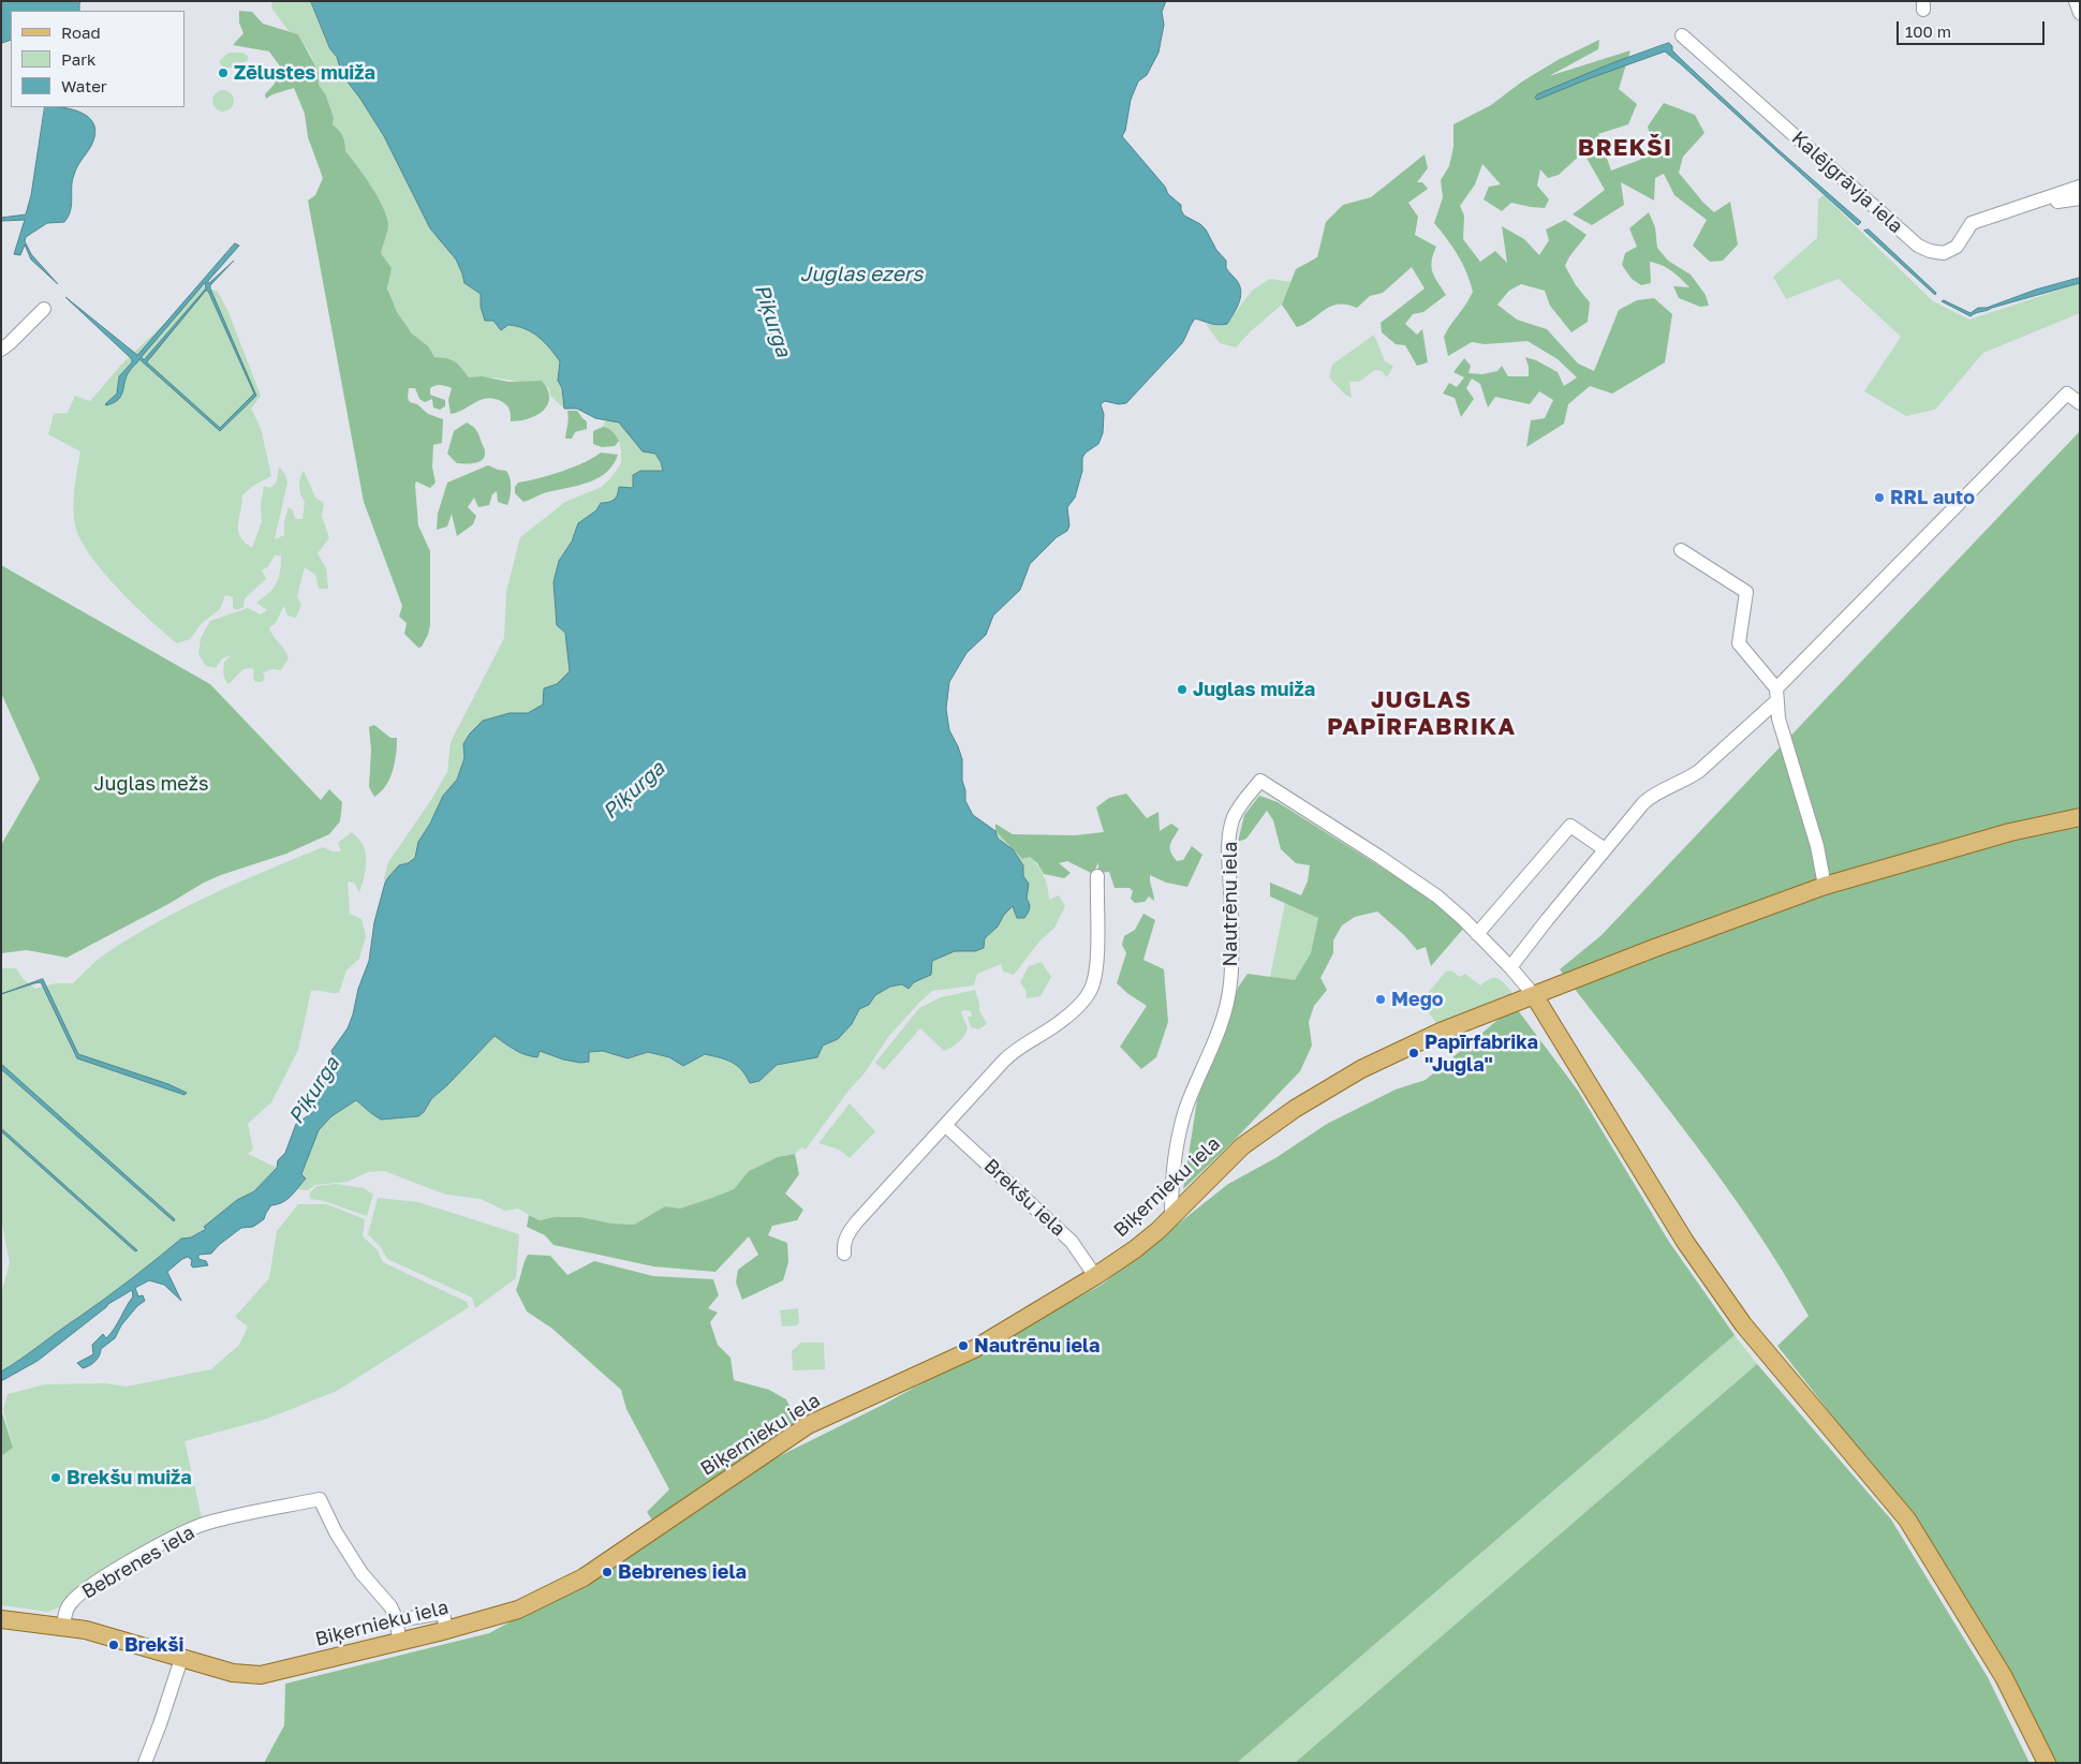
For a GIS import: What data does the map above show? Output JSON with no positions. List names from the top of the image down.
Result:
{
  "streets": {
    "main road": ["Biķernieku iela"],
    "street": [
      "Kalējgrāvja iela",
      "Nautrēnu iela",
      "Brekšu iela",
      "Bebrenes iela"
    ]
  },
  "crossings": [
    ["Nautrēnu iela", "Biķernieku iela"],
    ["Biķernieku iela", "Brekšu iela"],
    ["Biķernieku iela", "Bebrenes iela"]
  ],
  "districts": ["BREKŠI", "JUGLAS PAPĪRFABRIKA"],
  "water": ["Juglas ezers", "Piķurga"],
  "parks": ["Juglas mežs"],
  "places": [
    "Zēlustes muiža",
    "RRL auto",
    "Juglas muiža",
    "Mego",
    "Papīrfabrika \"Jugla\"",
    "Nautrēnu iela",
    "Brekšu muiža",
    "Bebrenes iela",
    "Brekši"
  ],
  "legend": ["Road", "Park", "Water"],
  "scale_bar": "100 m"
}
